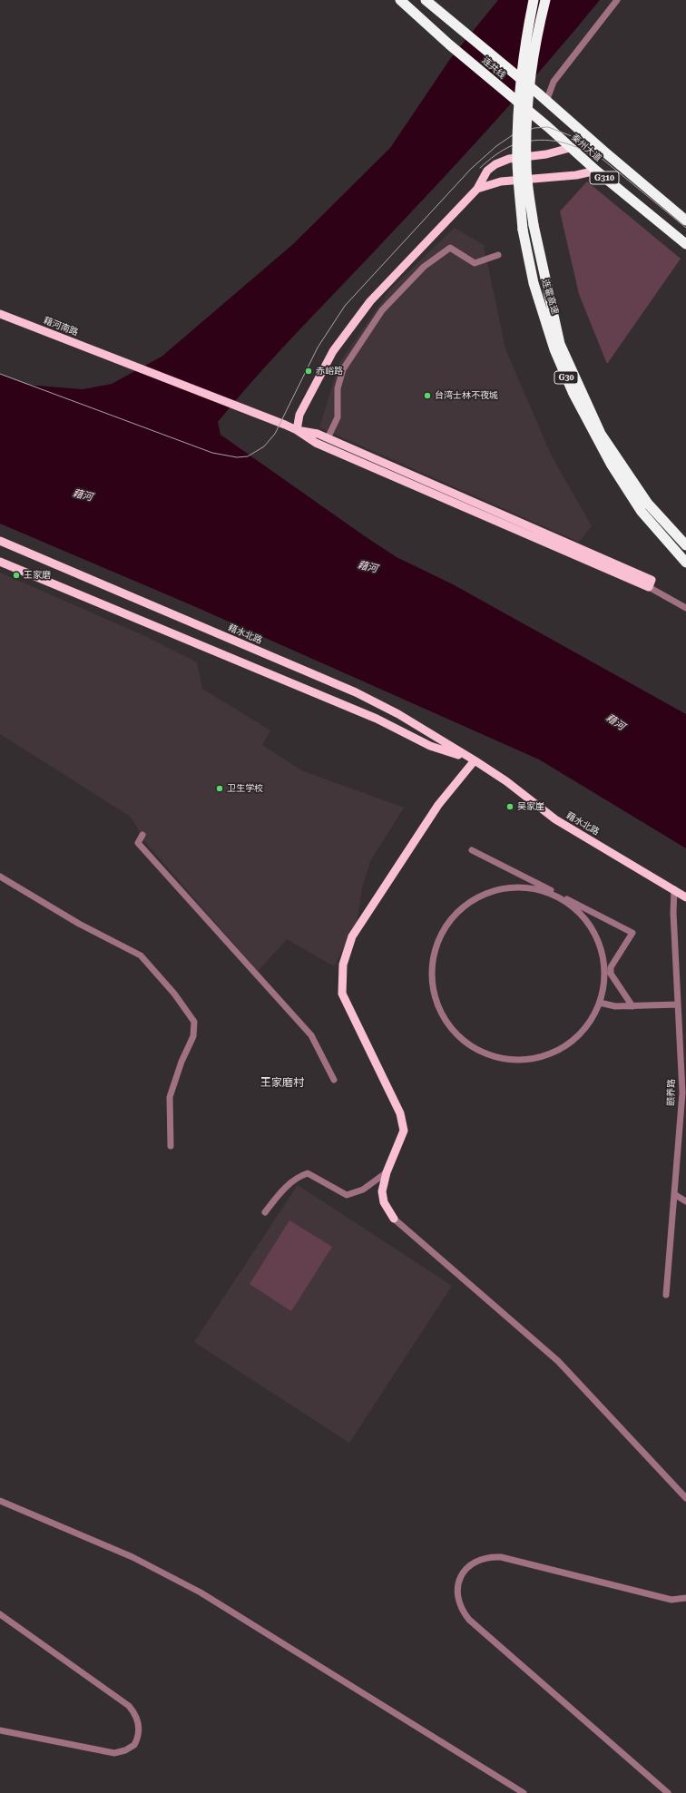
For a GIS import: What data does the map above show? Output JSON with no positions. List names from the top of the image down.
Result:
{
  "streets": {
    "highway": [
      "连共线",
      "秦州大道",
      "G310",
      "连霍高速",
      "G30"
    ],
    "main road": ["藉河南路", "藉水北路"],
    "street": ["颐养路"]
  },
  "crossings": [
    ["连共线", "秦州大道"],
    ["藉水北路", "颐养路"]
  ],
  "districts": ["王家磨村"],
  "water": ["藉河"],
  "places": [
    "赤峪路",
    "台湾士林不夜城",
    "王家磨",
    "卫生学校",
    "吴家崖"
  ]
}
